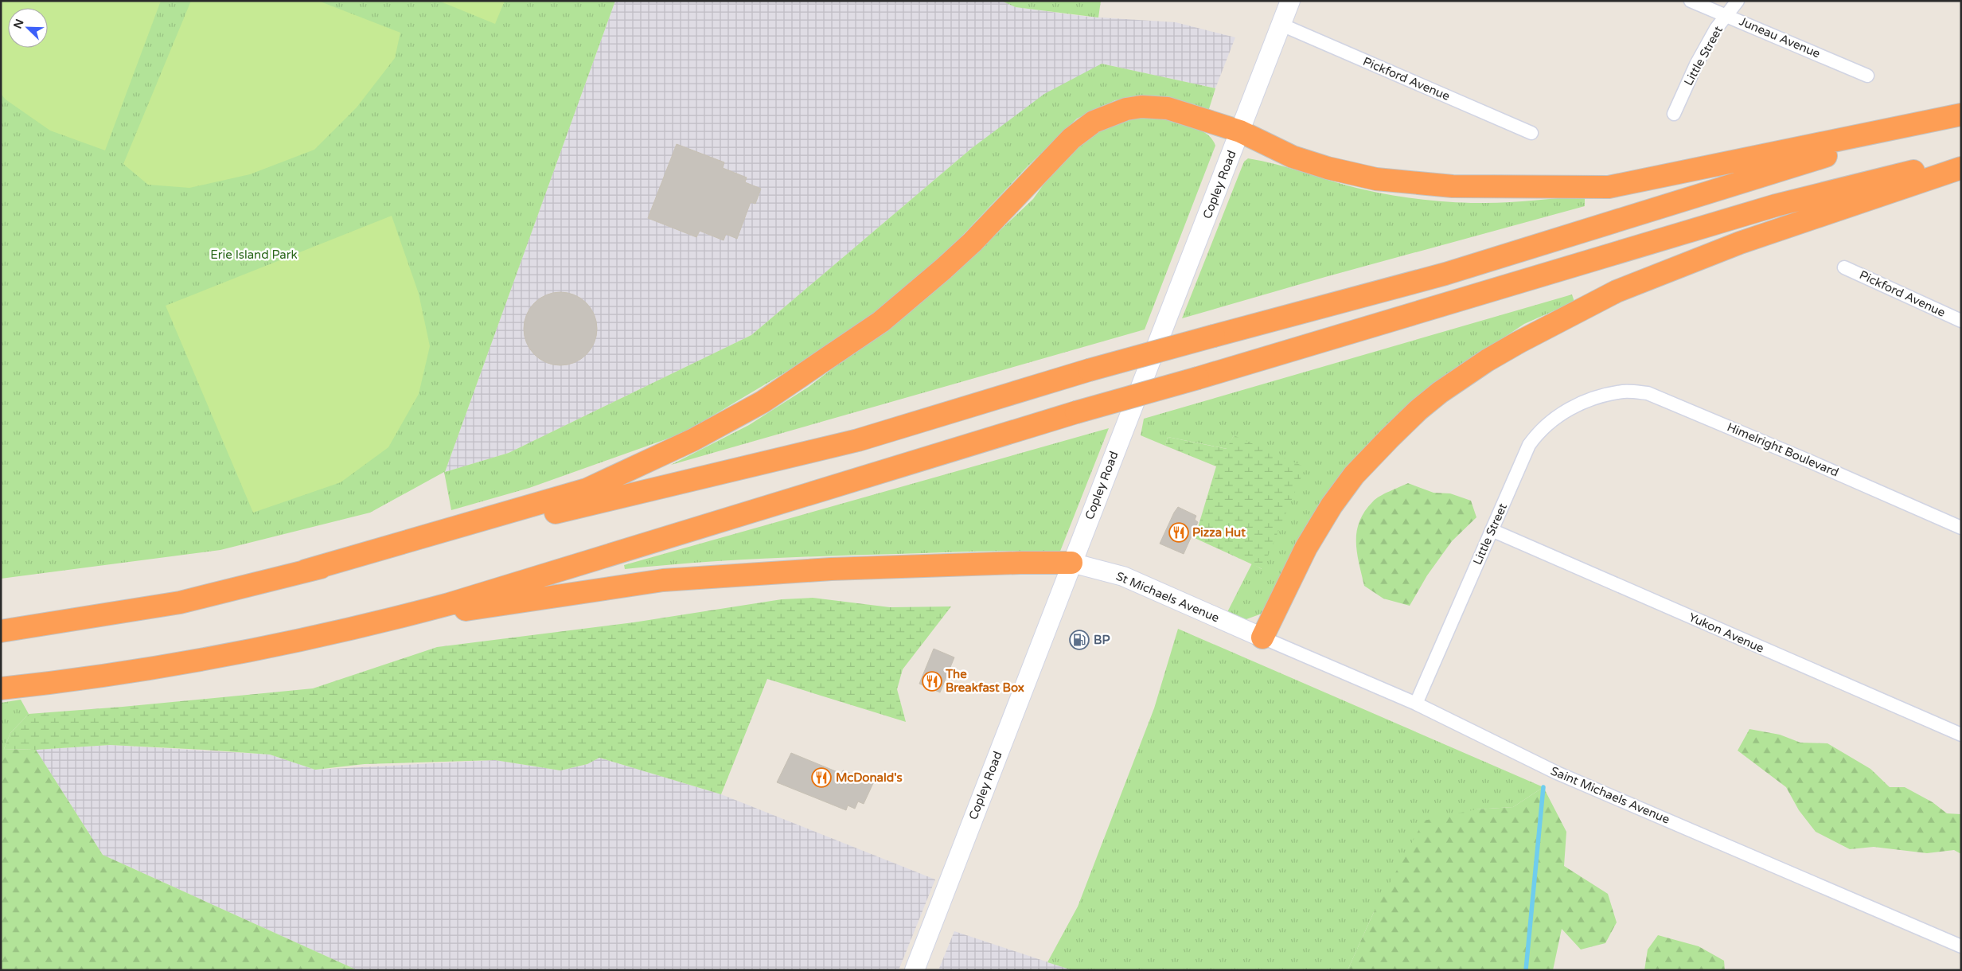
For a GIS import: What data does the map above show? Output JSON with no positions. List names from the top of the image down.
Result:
{
  "streets": {
    "main road": ["Copley Road", "St Michaels Avenue"],
    "street": [
      "Juneau Avenue",
      "Little Street",
      "Pickford Avenue",
      "Himelright Boulevard",
      "Yukon Avenue",
      "Saint Michaels Avenue"
    ]
  },
  "crossings": [
    ["Juneau Avenue", "Little Street"],
    ["Little Street", "Himelright Boulevard"],
    ["Little Street", "Yukon Avenue"],
    ["Little Street", "Saint Michaels Avenue"],
    ["Pickford Avenue", "Copley Road"],
    ["Copley Road", "St Michaels Avenue"],
    ["St Michaels Avenue", "Saint Michaels Avenue"]
  ],
  "parks": ["Erie Island Park"],
  "places": {
    "restaurant": ["Pizza Hut", "The Breakfast Box", "McDonald's"],
    "fuel station": ["BP"]
  },
  "north": "top left"
}
